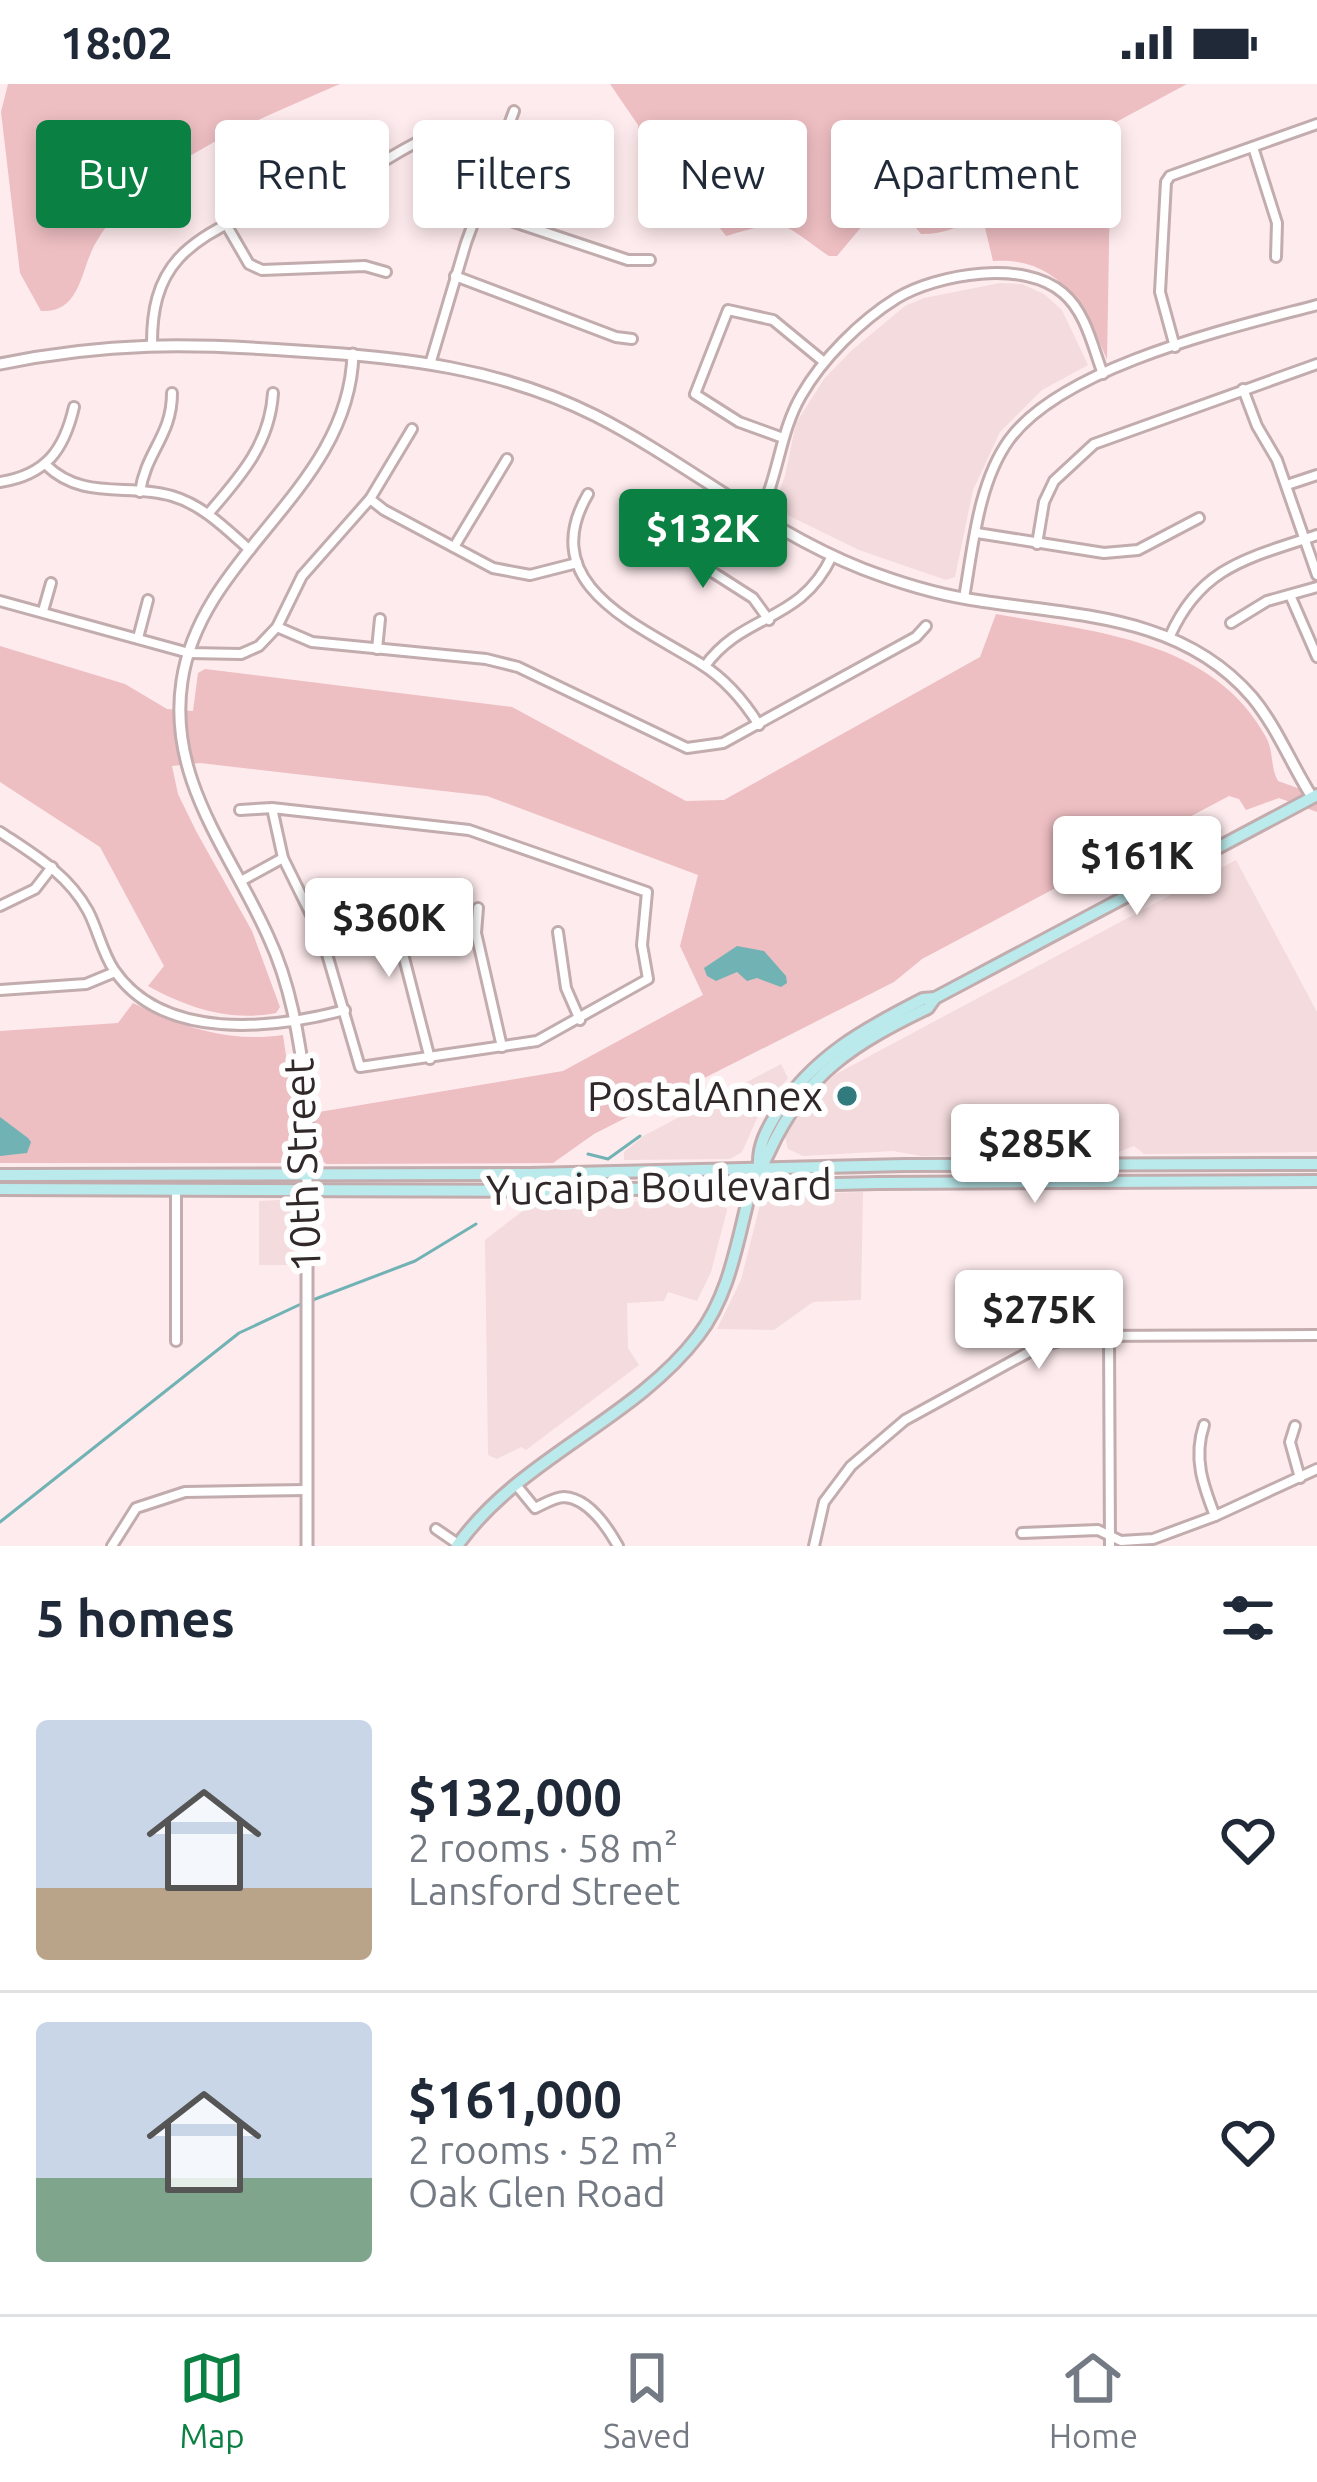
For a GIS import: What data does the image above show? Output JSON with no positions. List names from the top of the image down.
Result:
{
  "streets": {
    "main road": ["Yucaipa Boulevard"],
    "street": ["10th Street"]
  },
  "crossings": [
    ["10th Street", "Yucaipa Boulevard"]
  ],
  "places": ["PostalAnnex"],
  "page": {
    "status": "18:02",
    "chip": [
      "Buy",
      "Rent",
      "Filters",
      "New",
      "Apartment"
    ],
    "price": [
      "$132K",
      "$161K",
      "$360K",
      "$285K",
      "$275K"
    ],
    "heading": "5 homes",
    "list": [
      {
        "name": "$132,000",
        "note": "2 rooms · 58 m² · Lansford Street"
      },
      {
        "name": "$161,000",
        "note": "2 rooms · 52 m² · Oak Glen Road"
      }
    ],
    "tabs": ["Map", "Saved", "Home"]
  }
}
